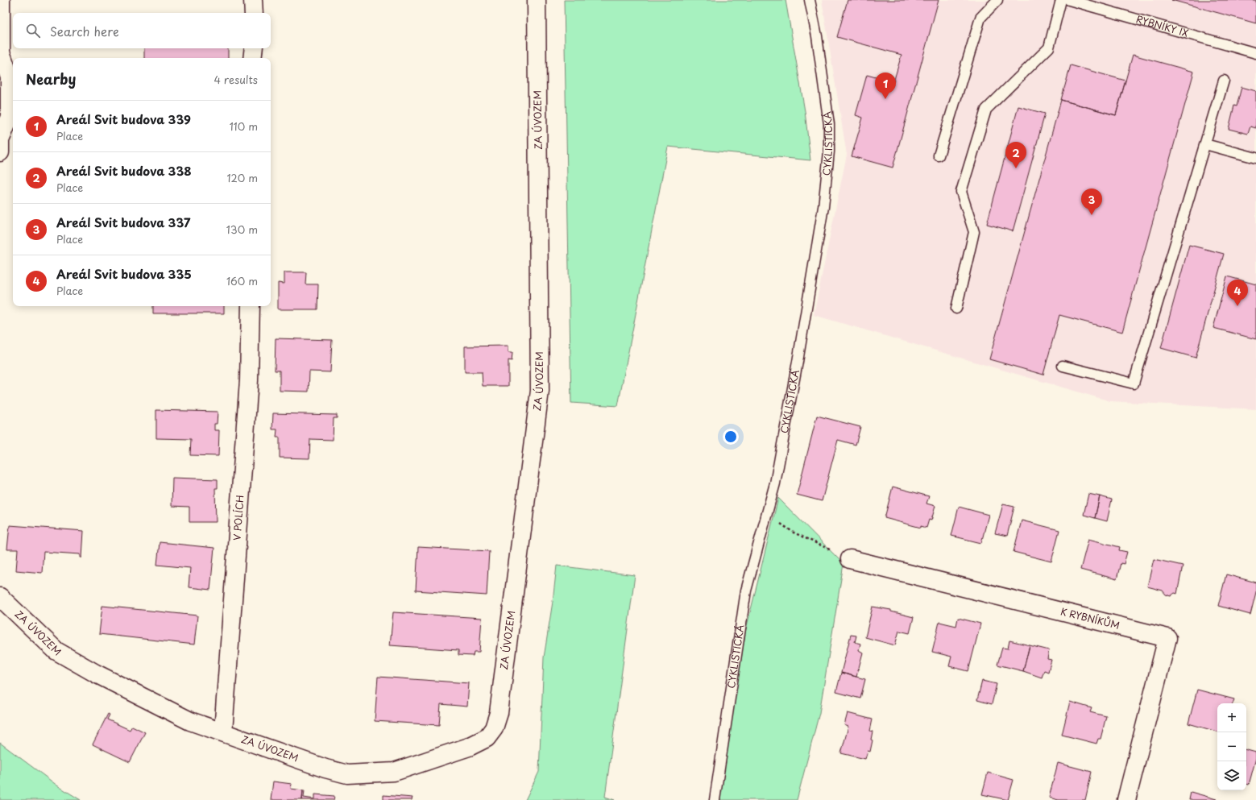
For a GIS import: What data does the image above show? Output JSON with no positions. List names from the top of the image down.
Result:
{
  "streets": {
    "street": ["ZA ÚVOZEM", "V POLÍCH", "K RYBNÍKŮM"],
    "lane": ["RYBNÍKY IX", "CYKLISTICKÁ"]
  },
  "crossings": [
    ["ZA ÚVOZEM", "V POLÍCH"]
  ],
  "page": {
    "search": "Search here",
    "heading": ["Nearby", "4 results"],
    "pins": [
      "1",
      "2",
      "3",
      "4"
    ],
    "list": [
      {
        "mark": "1",
        "name": "Areál Svit budova 339",
        "note": "Place",
        "value": "110 m"
      },
      {
        "mark": "2",
        "name": "Areál Svit budova 338",
        "note": "Place",
        "value": "120 m"
      },
      {
        "mark": "3",
        "name": "Areál Svit budova 337",
        "note": "Place",
        "value": "130 m"
      },
      {
        "mark": "4",
        "name": "Areál Svit budova 335",
        "note": "Place",
        "value": "160 m"
      }
    ],
    "map_buttons": ["+", "−"]
  }
}
